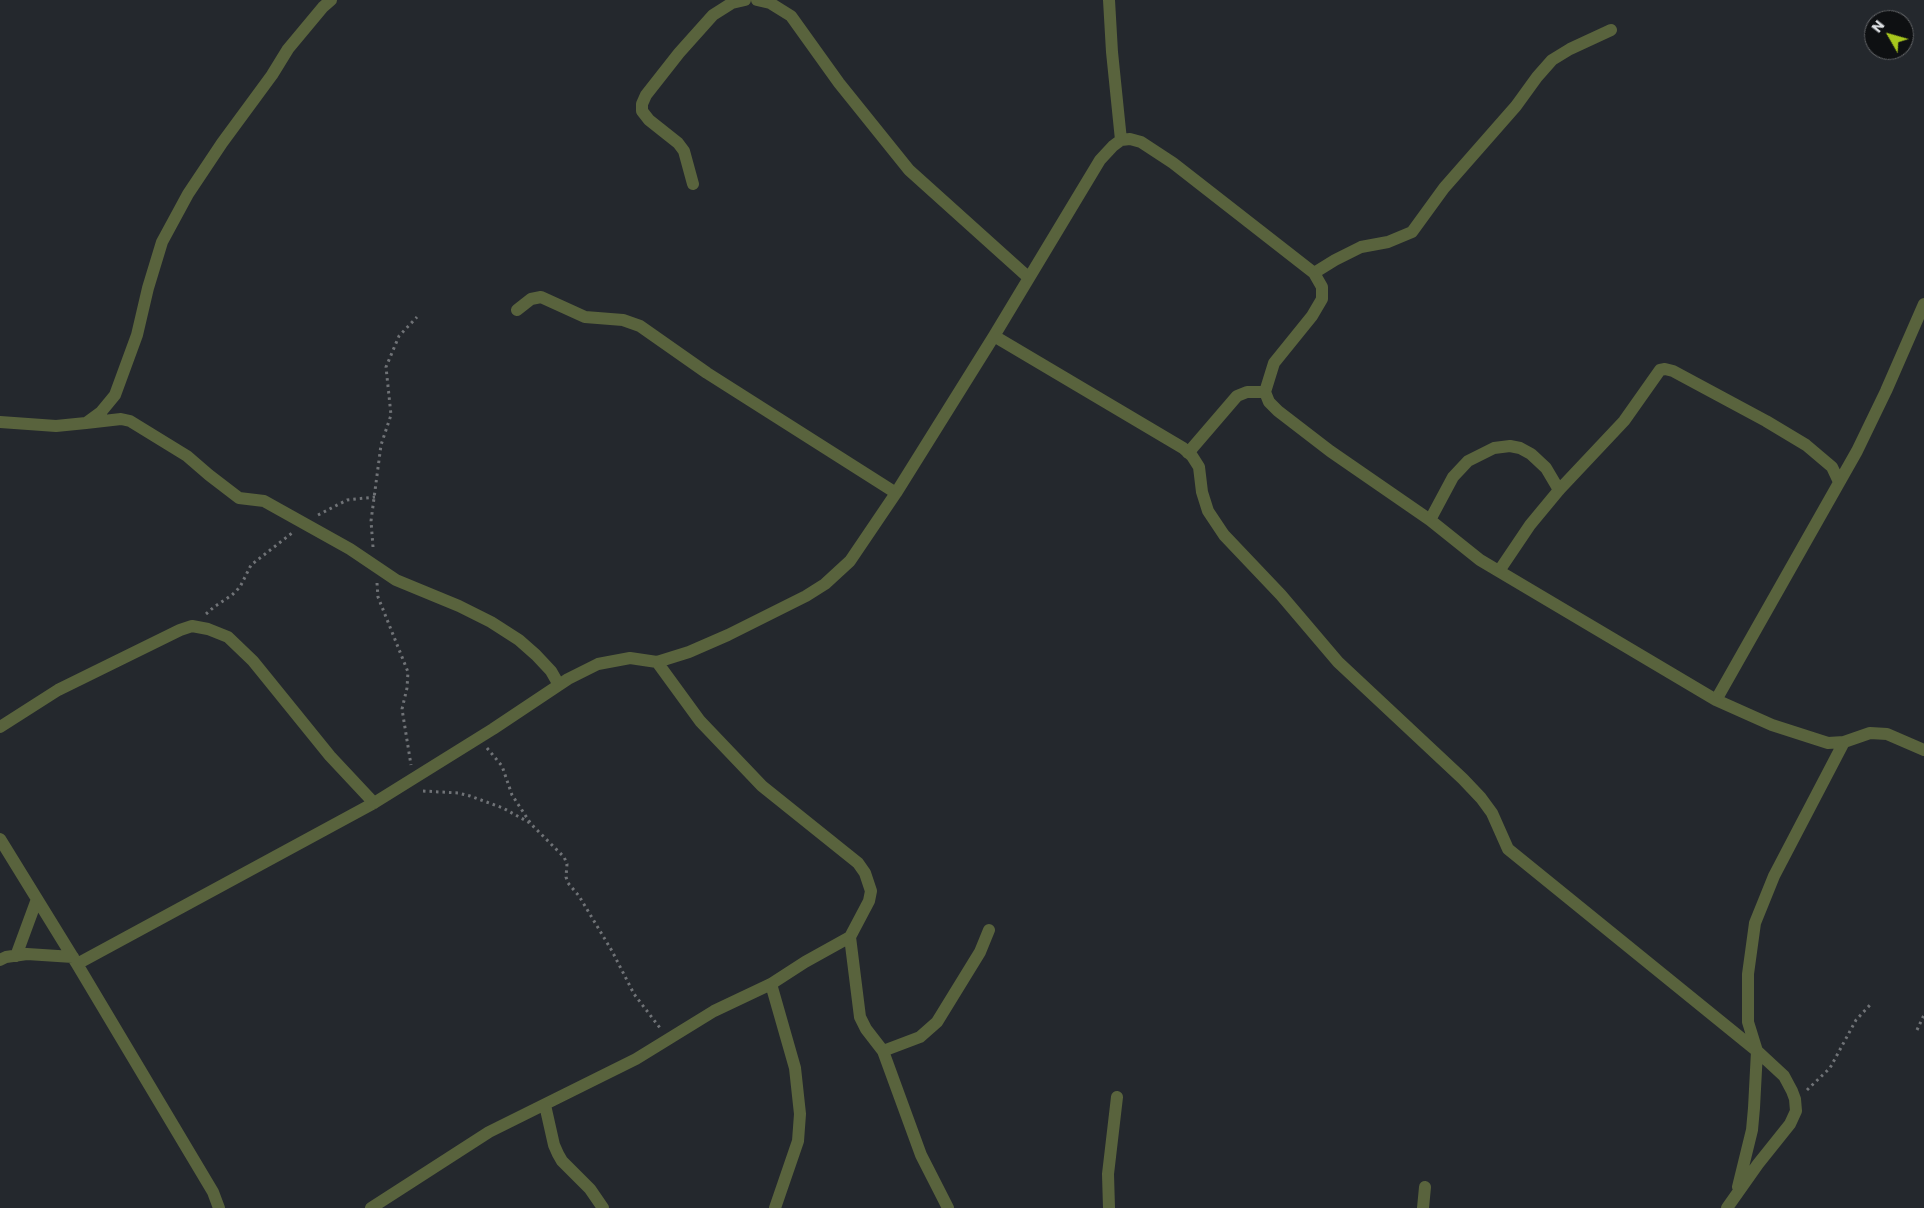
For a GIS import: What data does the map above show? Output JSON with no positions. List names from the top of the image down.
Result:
{
  "north": "top left"
}
